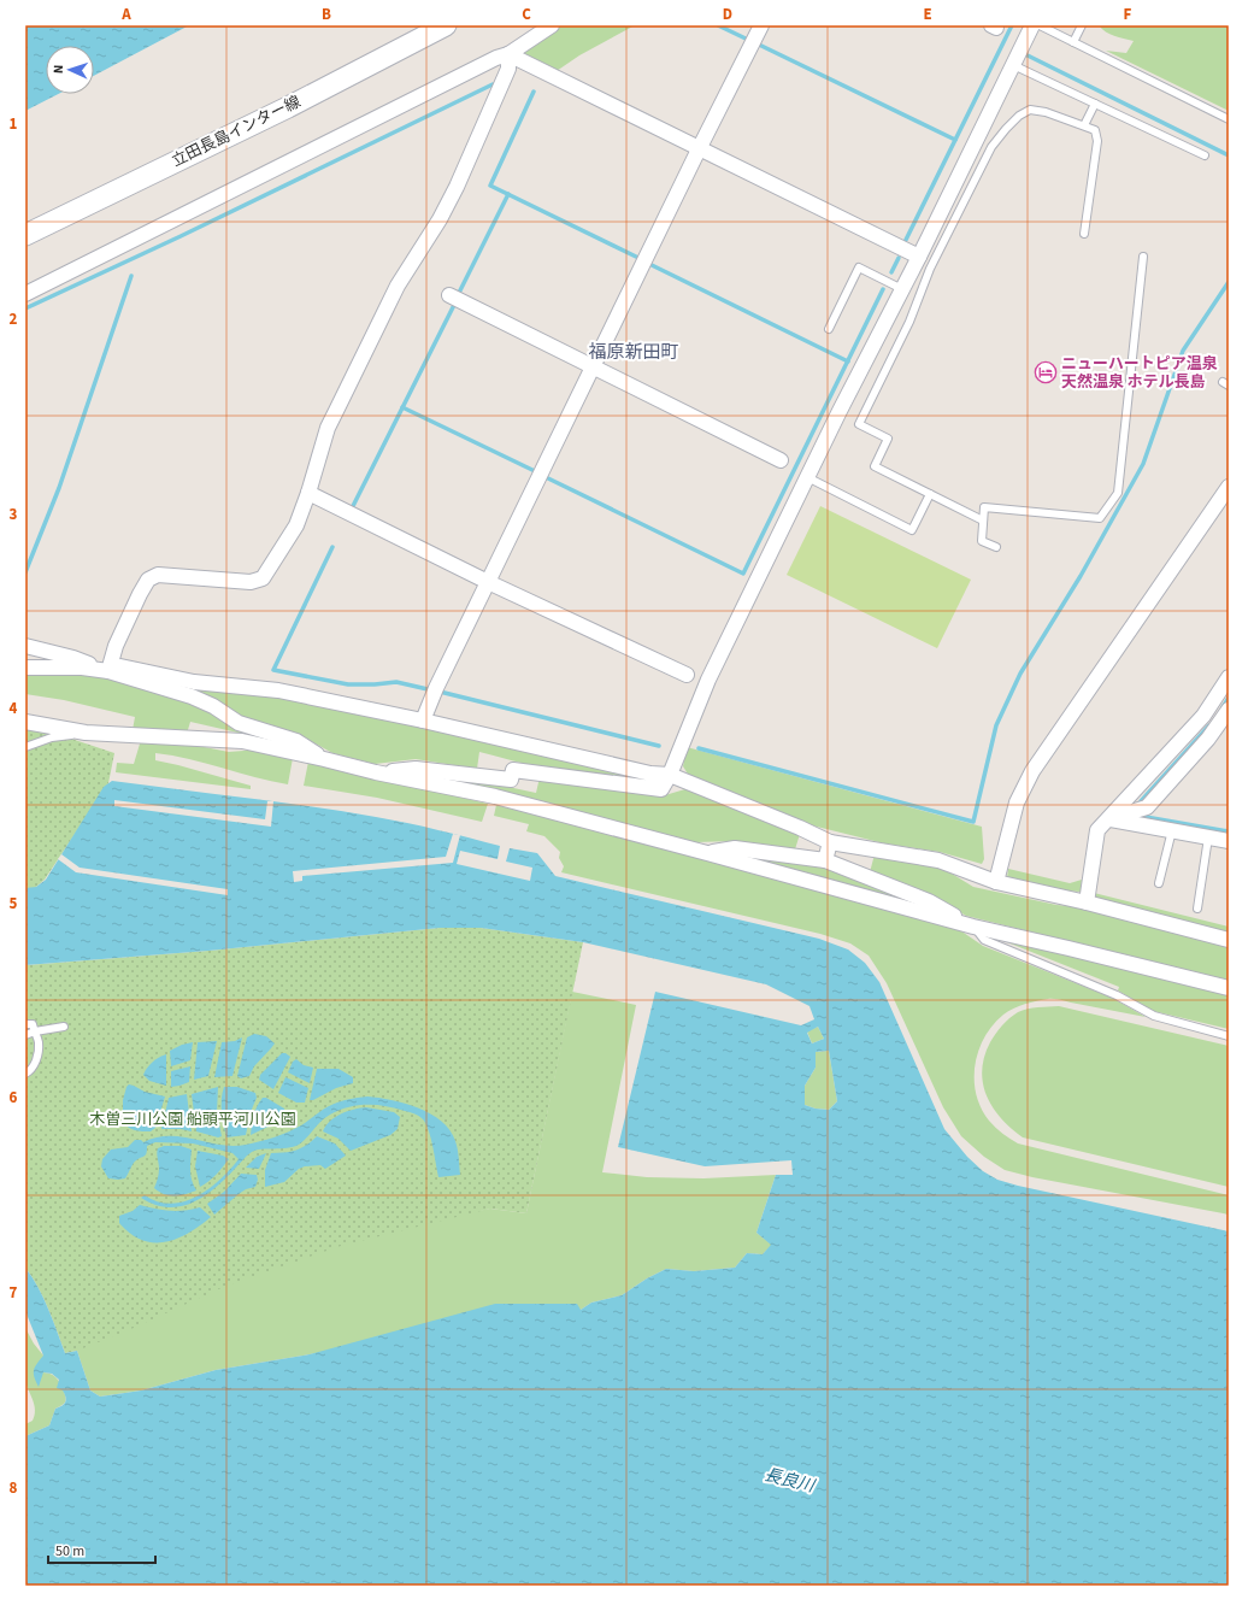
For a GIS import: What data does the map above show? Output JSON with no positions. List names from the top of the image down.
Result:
{
  "streets": {
    "main road": ["立田長島インター線"]
  },
  "districts": ["福原新田町"],
  "water": ["長良川"],
  "parks": ["木曽三川公園 船頭平河川公園"],
  "places": {
    "hotel": ["ニューハートピア温泉 天然温泉 ホテル長島"]
  },
  "scale_bar": "50 m",
  "north": "left",
  "grid": {
    "columns": [
      "A",
      "B",
      "C",
      "D",
      "E",
      "F"
    ],
    "rows": [
      "1",
      "2",
      "3",
      "4",
      "5",
      "6",
      "7",
      "8"
    ]
  }
}
